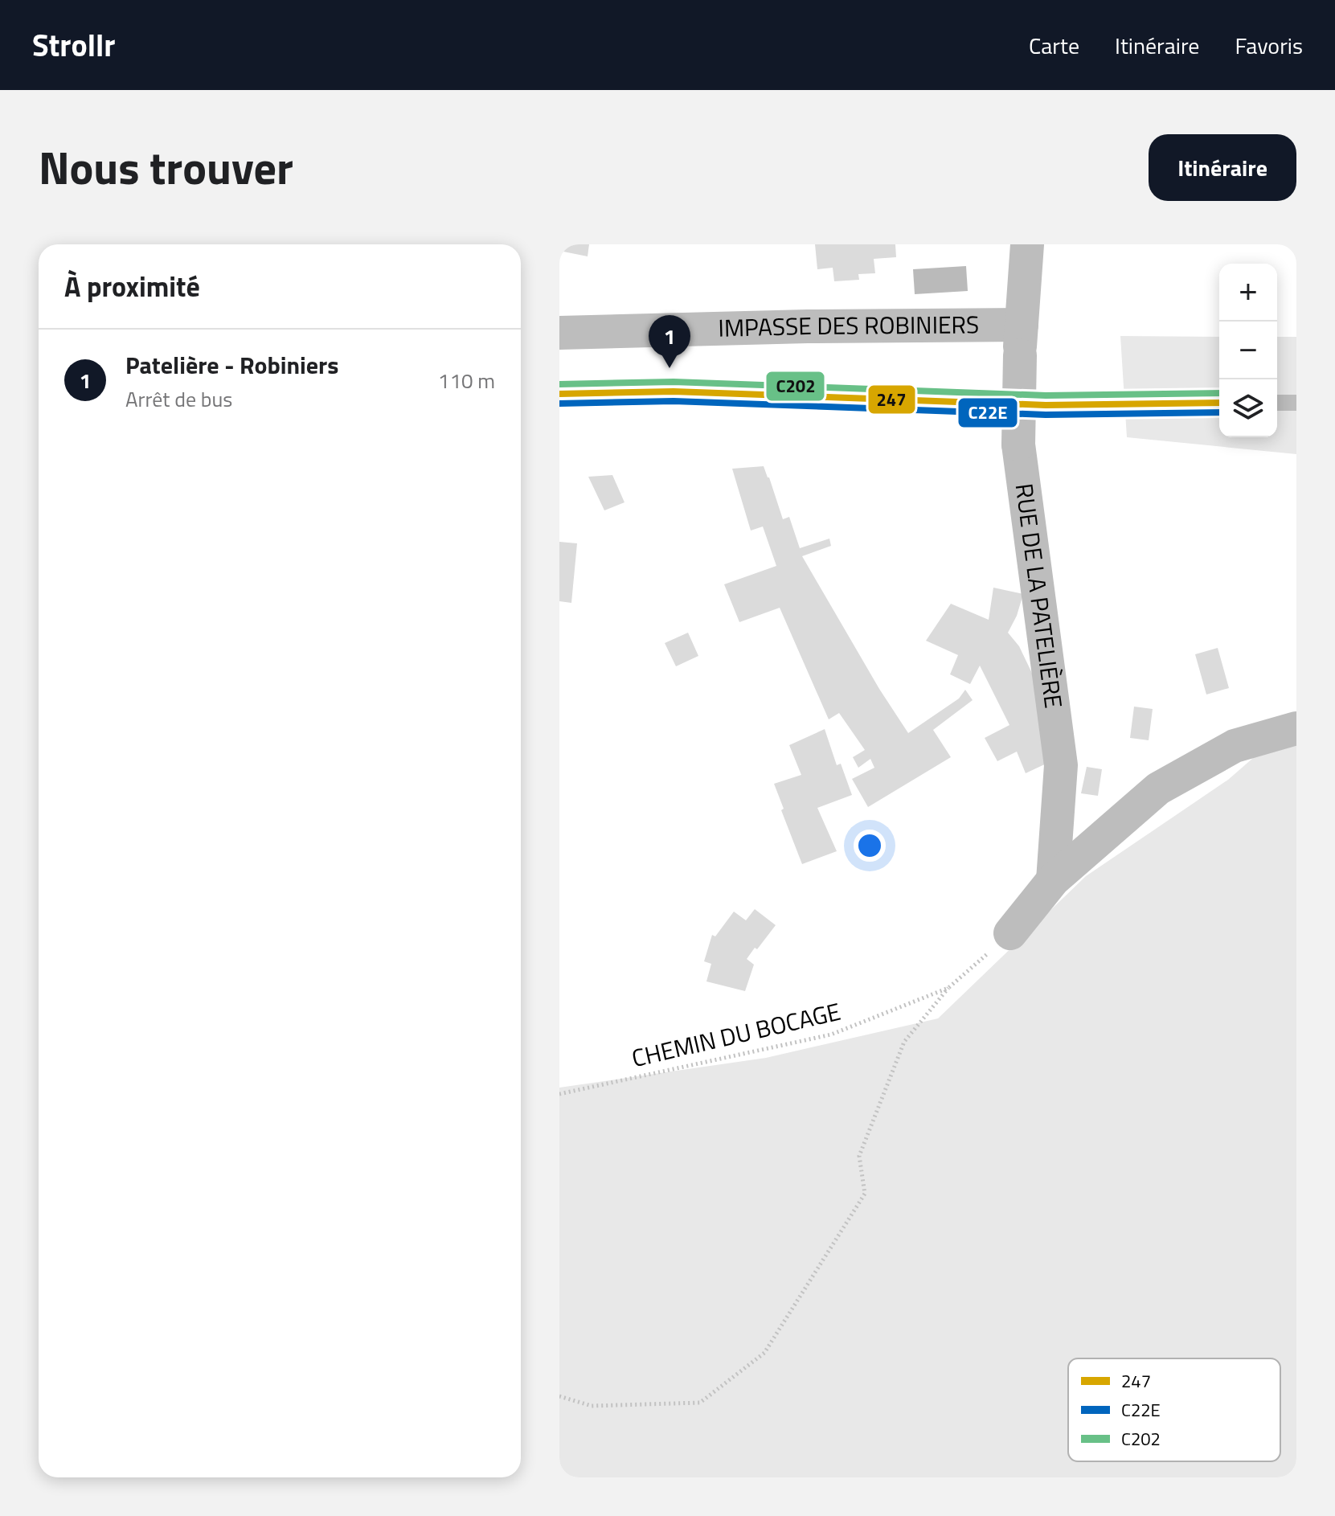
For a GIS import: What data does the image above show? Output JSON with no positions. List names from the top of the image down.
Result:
{
  "streets": {
    "street": ["IMPASSE DES ROBINIERS", "RUE DE LA PATELIÈRE"],
    "path": ["CHEMIN DU BOCAGE"]
  },
  "crossings": [
    ["IMPASSE DES ROBINIERS", "RUE DE LA PATELIÈRE"]
  ],
  "lines": ["transit line C202", "transit line 247", "transit line C22E"],
  "legend": ["247", "C22E", "C202"],
  "page": {
    "header": "Strollr",
    "nav": ["Carte", "Itinéraire", "Favoris"],
    "title": "Nous trouver",
    "buttons": "Itinéraire",
    "heading": "À proximité",
    "map_buttons": ["+", "−"],
    "pins": "1",
    "list": [
      {
        "mark": "1",
        "name": "Patelière - Robiniers",
        "note": "Arrêt de bus",
        "value": "110 m"
      }
    ]
  }
}
